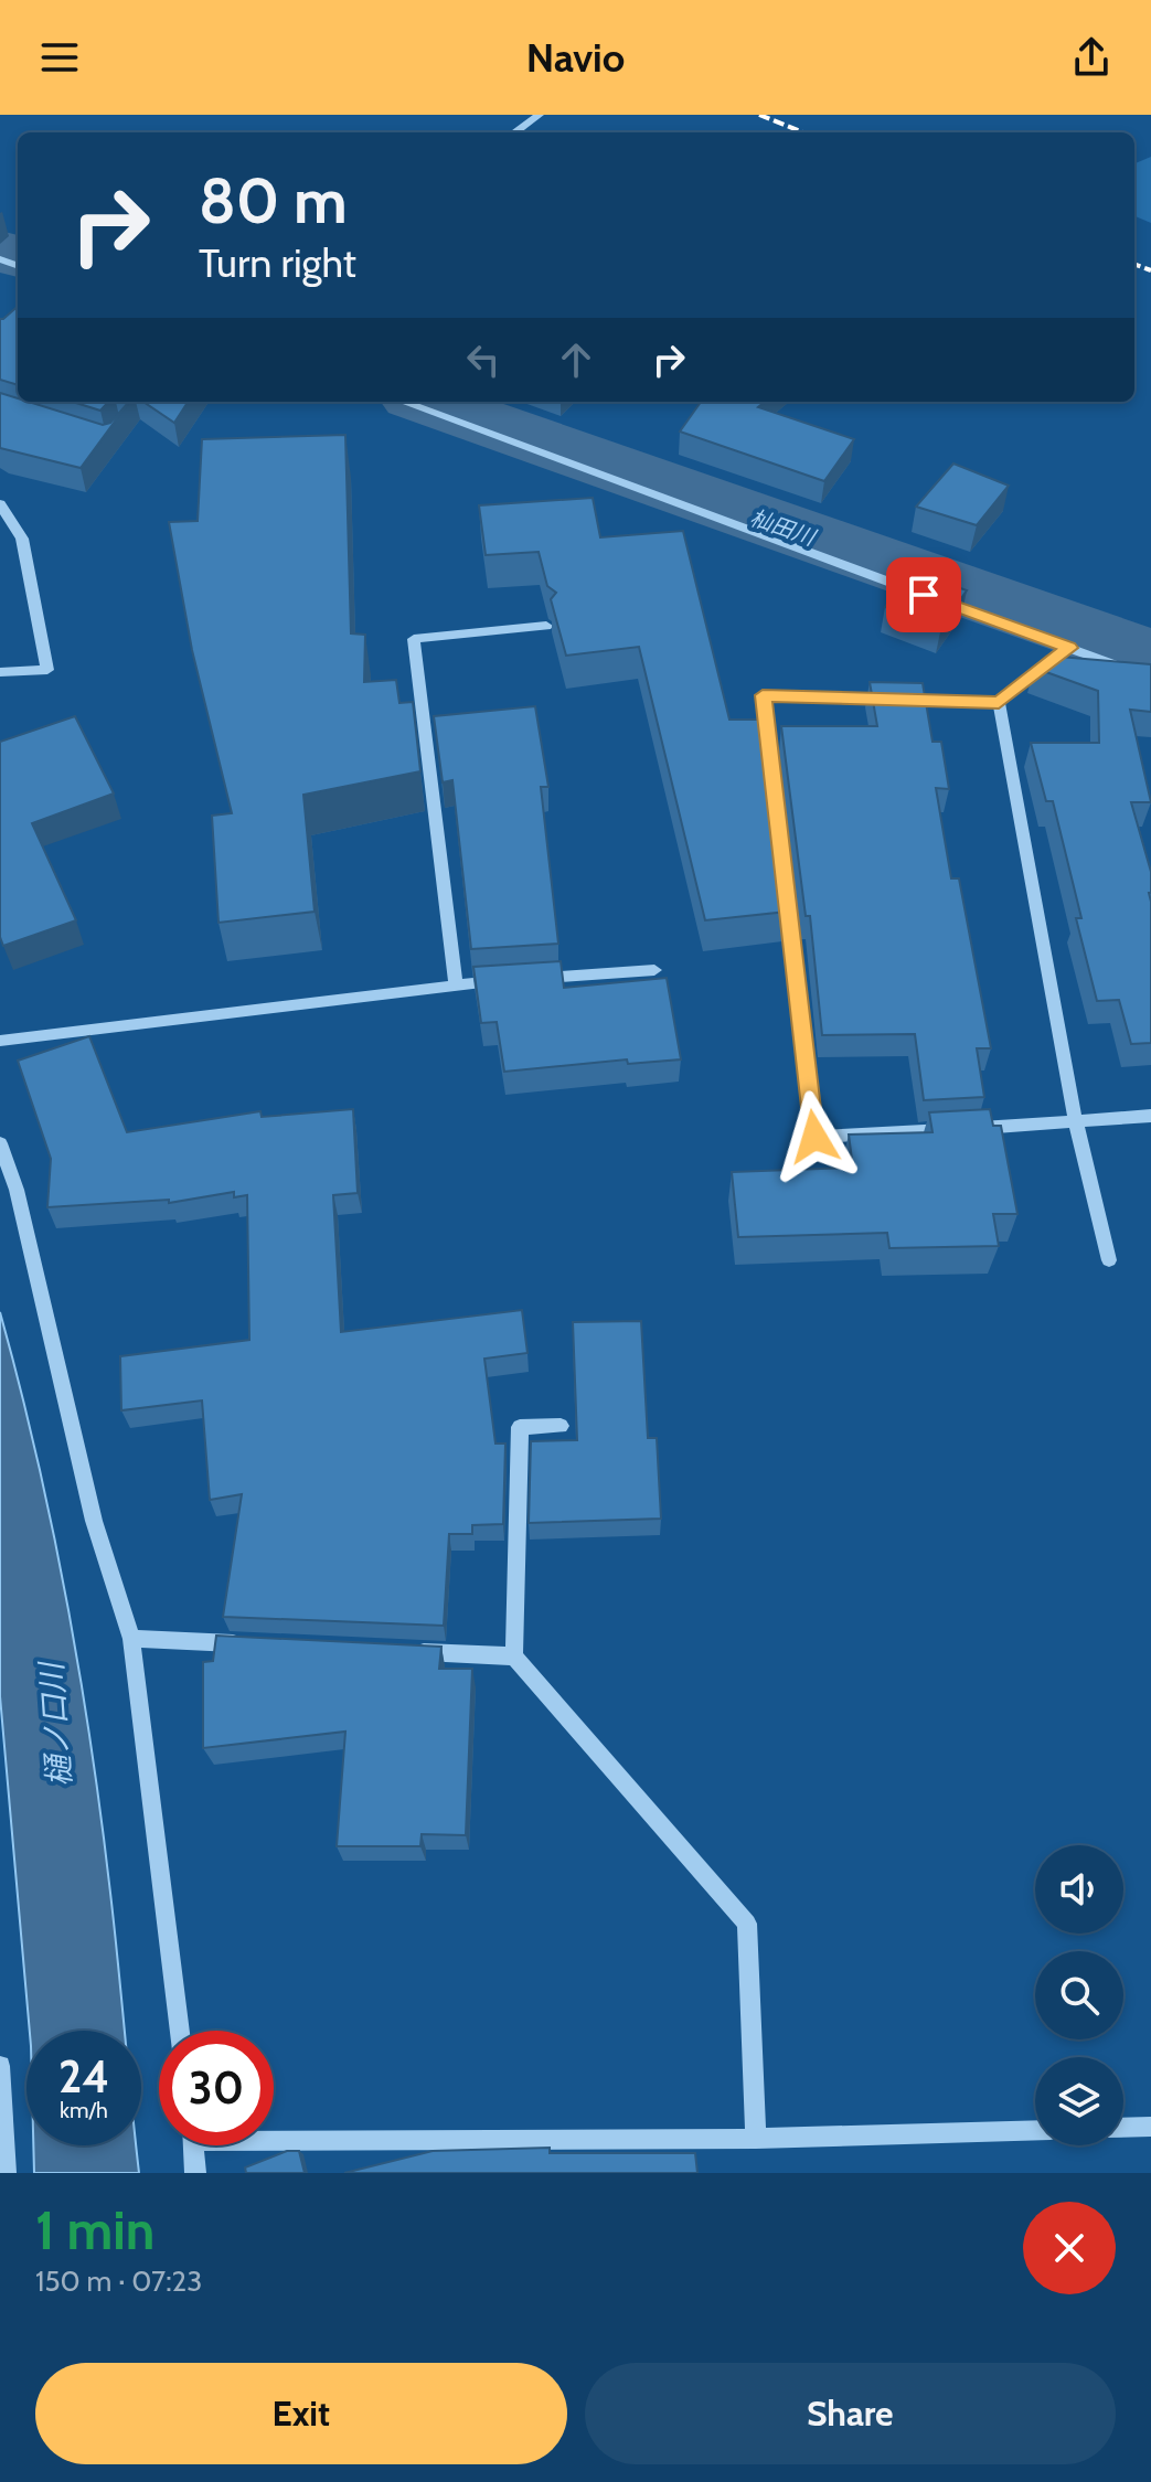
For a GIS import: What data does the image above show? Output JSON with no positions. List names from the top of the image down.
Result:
{
  "water": ["杣田川", "樋ノ口川"],
  "page": {
    "header": "Navio",
    "turn": ["80 m", "Turn right"],
    "speed": "24 km/h",
    "limit": "30",
    "heading": ["1 min", "150 m · 07:23"],
    "buttons": ["Exit", "Share"]
  }
}
